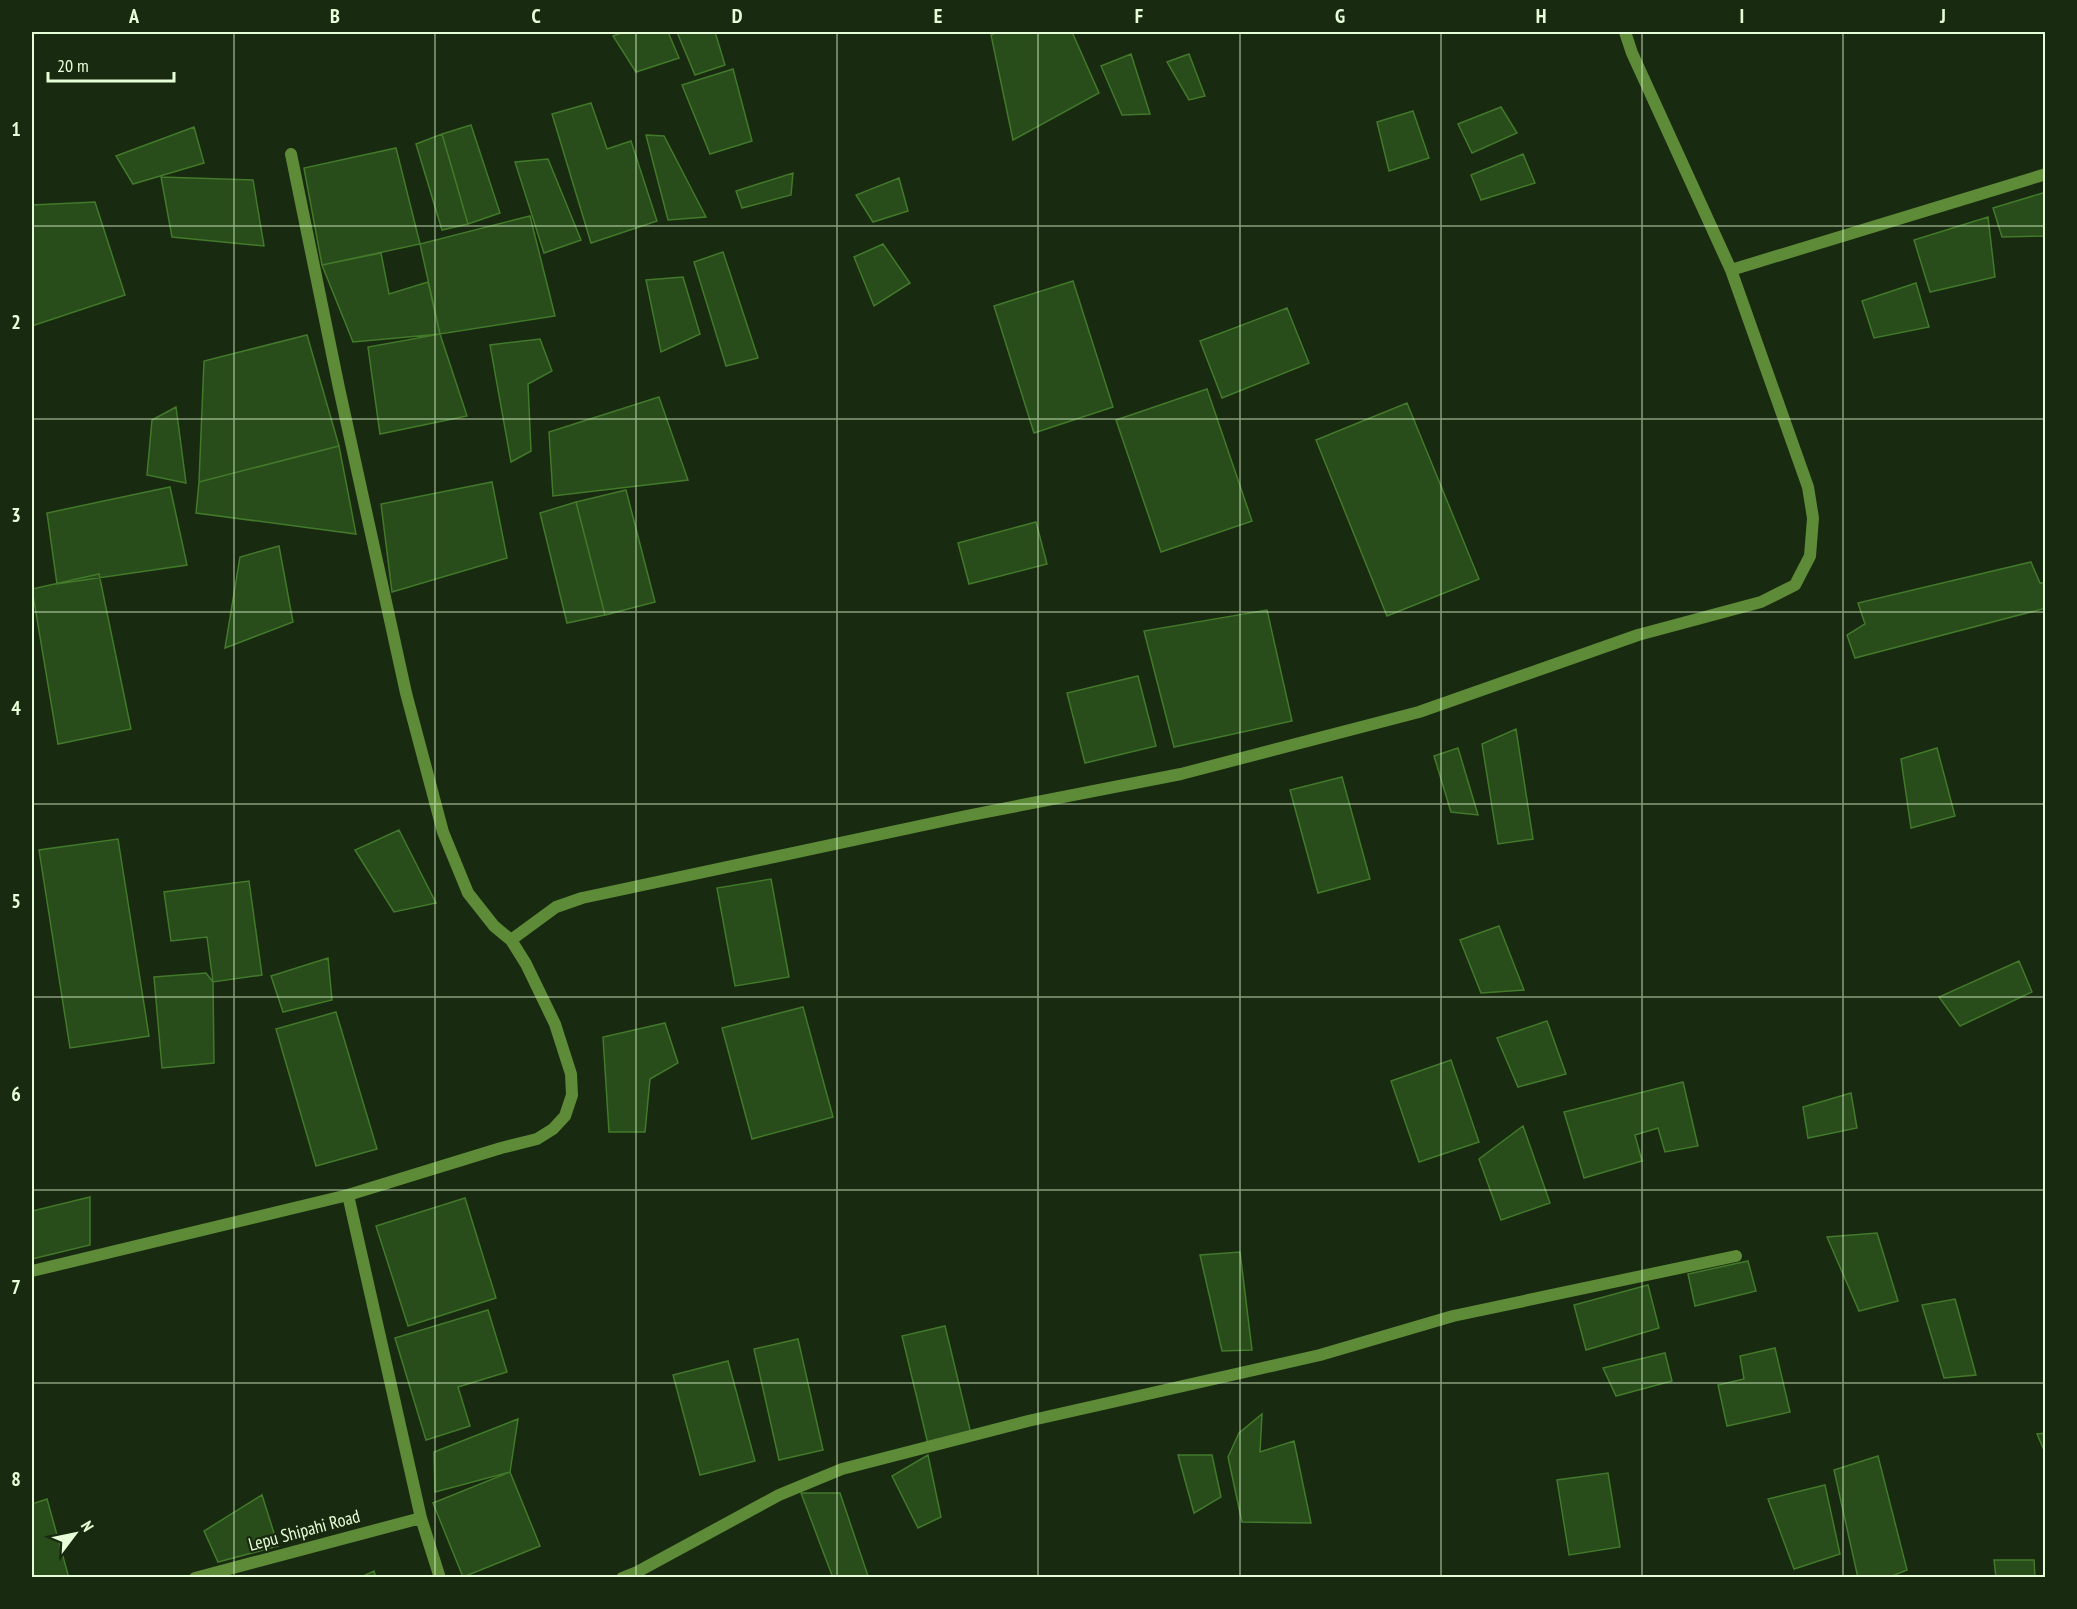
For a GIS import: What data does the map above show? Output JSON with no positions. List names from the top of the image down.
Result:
{
  "streets": {
    "street": ["Lepu Shipahi Road"]
  },
  "scale_bar": "20 m",
  "north": "top right",
  "grid": {
    "columns": [
      "A",
      "B",
      "C",
      "D",
      "E",
      "F",
      "G",
      "H",
      "I",
      "J"
    ],
    "rows": [
      "1",
      "2",
      "3",
      "4",
      "5",
      "6",
      "7",
      "8"
    ]
  }
}
